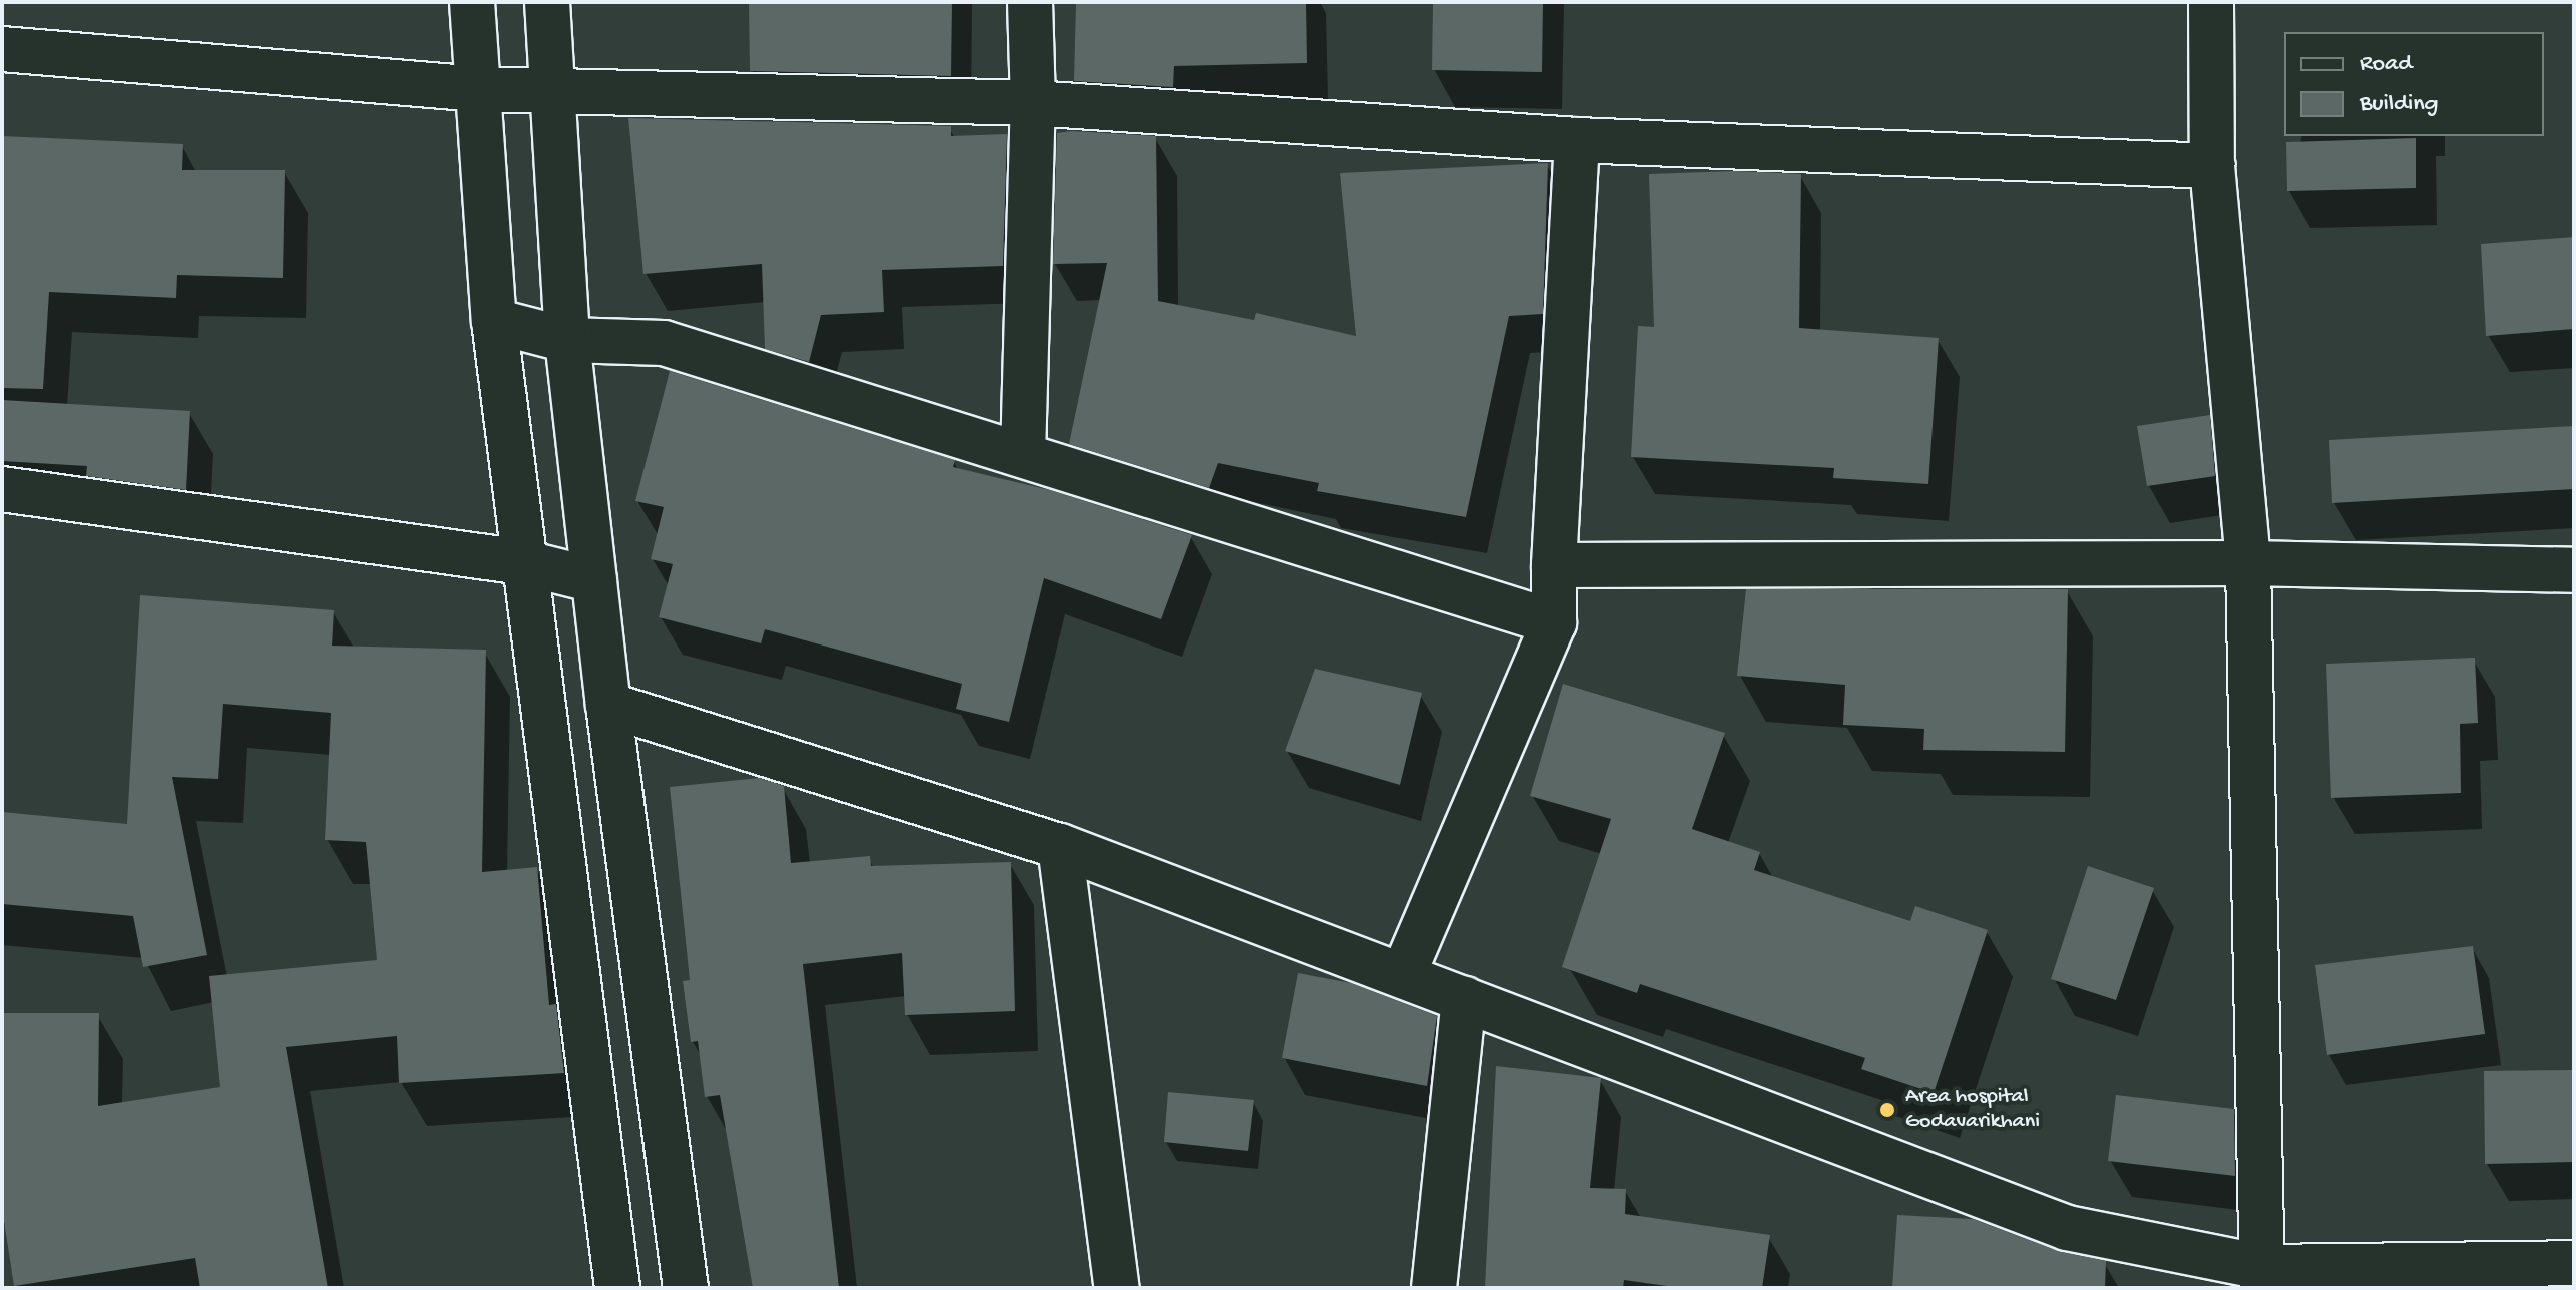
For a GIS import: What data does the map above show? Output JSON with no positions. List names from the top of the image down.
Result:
{
  "places": ["Area hospital Godavarikhani"],
  "legend": ["Road", "Building"]
}
